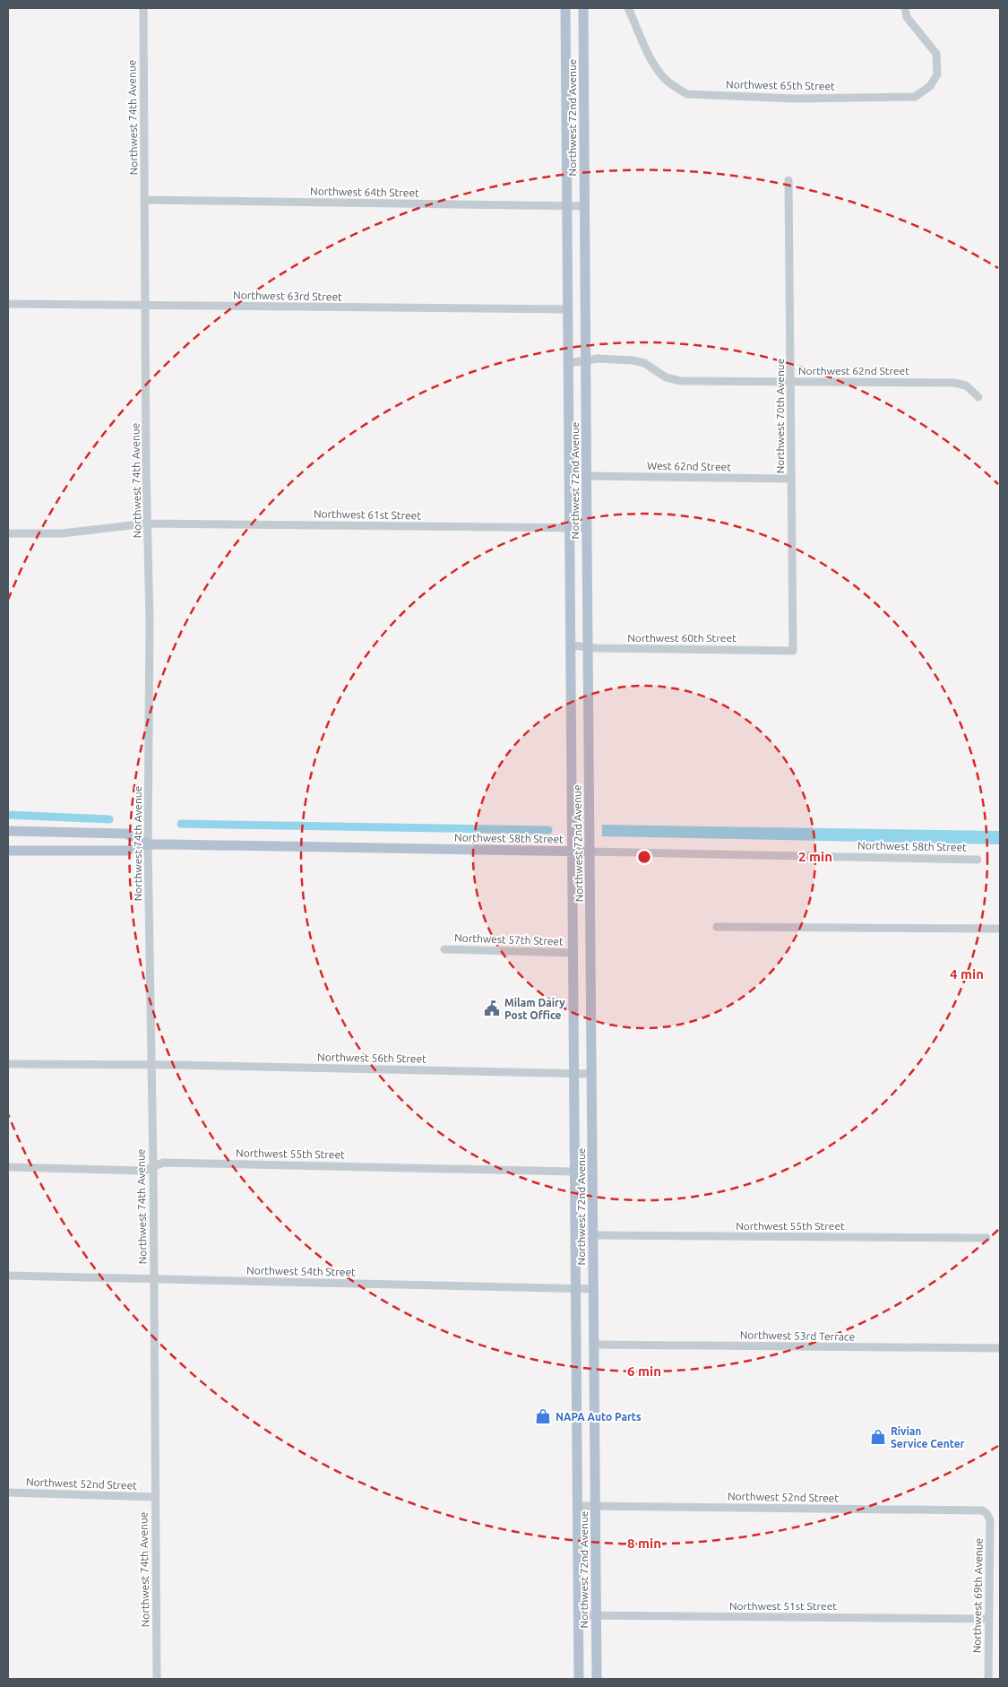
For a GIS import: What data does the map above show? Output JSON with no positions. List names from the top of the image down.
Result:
{
  "streets": {
    "main road": ["Northwest 72nd Avenue", "Northwest 58th Street"],
    "street": [
      "Northwest 65th Street",
      "Northwest 74th Avenue",
      "Northwest 64th Street",
      "Northwest 63rd Street",
      "Northwest 62nd Street",
      "Northwest 70th Avenue",
      "West 62nd Street",
      "Northwest 61st Street",
      "Northwest 60th Street",
      "Northwest 57th Street",
      "Northwest 56th Street",
      "Northwest 55th Street",
      "Northwest 54th Street",
      "Northwest 53rd Terrace",
      "Northwest 52nd Street",
      "Northwest 69th Avenue",
      "Northwest 51st Street"
    ]
  },
  "crossings": [
    ["Northwest 74th Avenue", "Northwest 64th Street"],
    ["Northwest 74th Avenue", "Northwest 63rd Street"],
    ["Northwest 74th Avenue", "Northwest 61st Street"],
    ["Northwest 74th Avenue", "Northwest 58th Street"],
    ["Northwest 74th Avenue", "Northwest 56th Street"],
    ["Northwest 74th Avenue", "Northwest 55th Street"],
    ["Northwest 74th Avenue", "Northwest 54th Street"],
    ["Northwest 74th Avenue", "Northwest 52nd Street"],
    ["Northwest 72nd Avenue", "Northwest 64th Street"],
    ["Northwest 72nd Avenue", "Northwest 63rd Street"],
    ["Northwest 72nd Avenue", "Northwest 62nd Street"],
    ["Northwest 72nd Avenue", "West 62nd Street"],
    ["Northwest 72nd Avenue", "Northwest 61st Street"],
    ["Northwest 72nd Avenue", "Northwest 60th Street"],
    ["Northwest 72nd Avenue", "Northwest 58th Street"],
    ["Northwest 72nd Avenue", "Northwest 57th Street"],
    ["Northwest 72nd Avenue", "Northwest 56th Street"],
    ["Northwest 72nd Avenue", "Northwest 55th Street"],
    ["Northwest 72nd Avenue", "Northwest 54th Street"],
    ["Northwest 72nd Avenue", "Northwest 53rd Terrace"],
    ["Northwest 72nd Avenue", "Northwest 52nd Street"],
    ["Northwest 72nd Avenue", "Northwest 51st Street"],
    ["Northwest 62nd Street", "Northwest 70th Avenue"],
    ["Northwest 70th Avenue", "West 62nd Street"],
    ["Northwest 70th Avenue", "Northwest 60th Street"],
    ["Northwest 52nd Street", "Northwest 69th Avenue"],
    ["Northwest 69th Avenue", "Northwest 51st Street"]
  ],
  "places": {
    "public building": ["Milam Dairy Post Office"],
    "shop": ["NAPA Auto Parts", "Rivian Service Center"]
  },
  "rings": [
    "2 min",
    "4 min",
    "6 min",
    "8 min"
  ]
}
